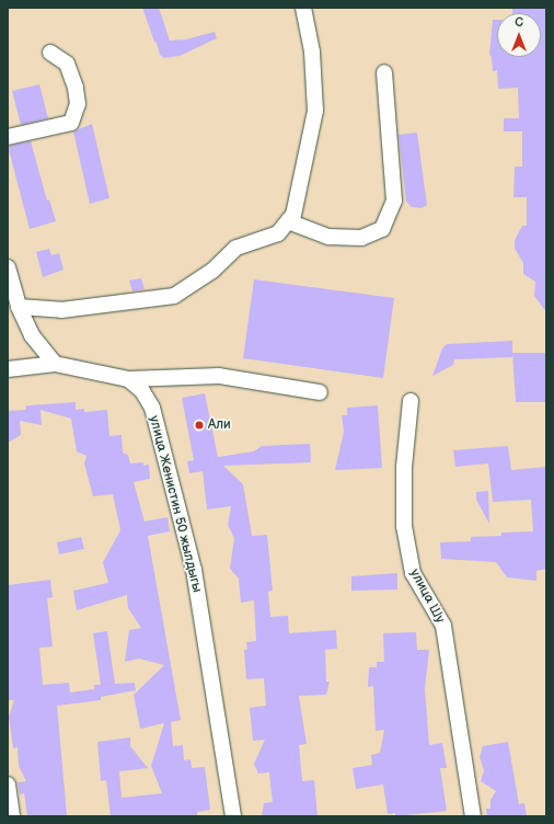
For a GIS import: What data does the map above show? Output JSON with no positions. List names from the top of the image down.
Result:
{
  "streets": {
    "street": ["улица Женистин 50 жылдыгы", "улица Шу"]
  },
  "places": ["Али"],
  "north": "top"
}
